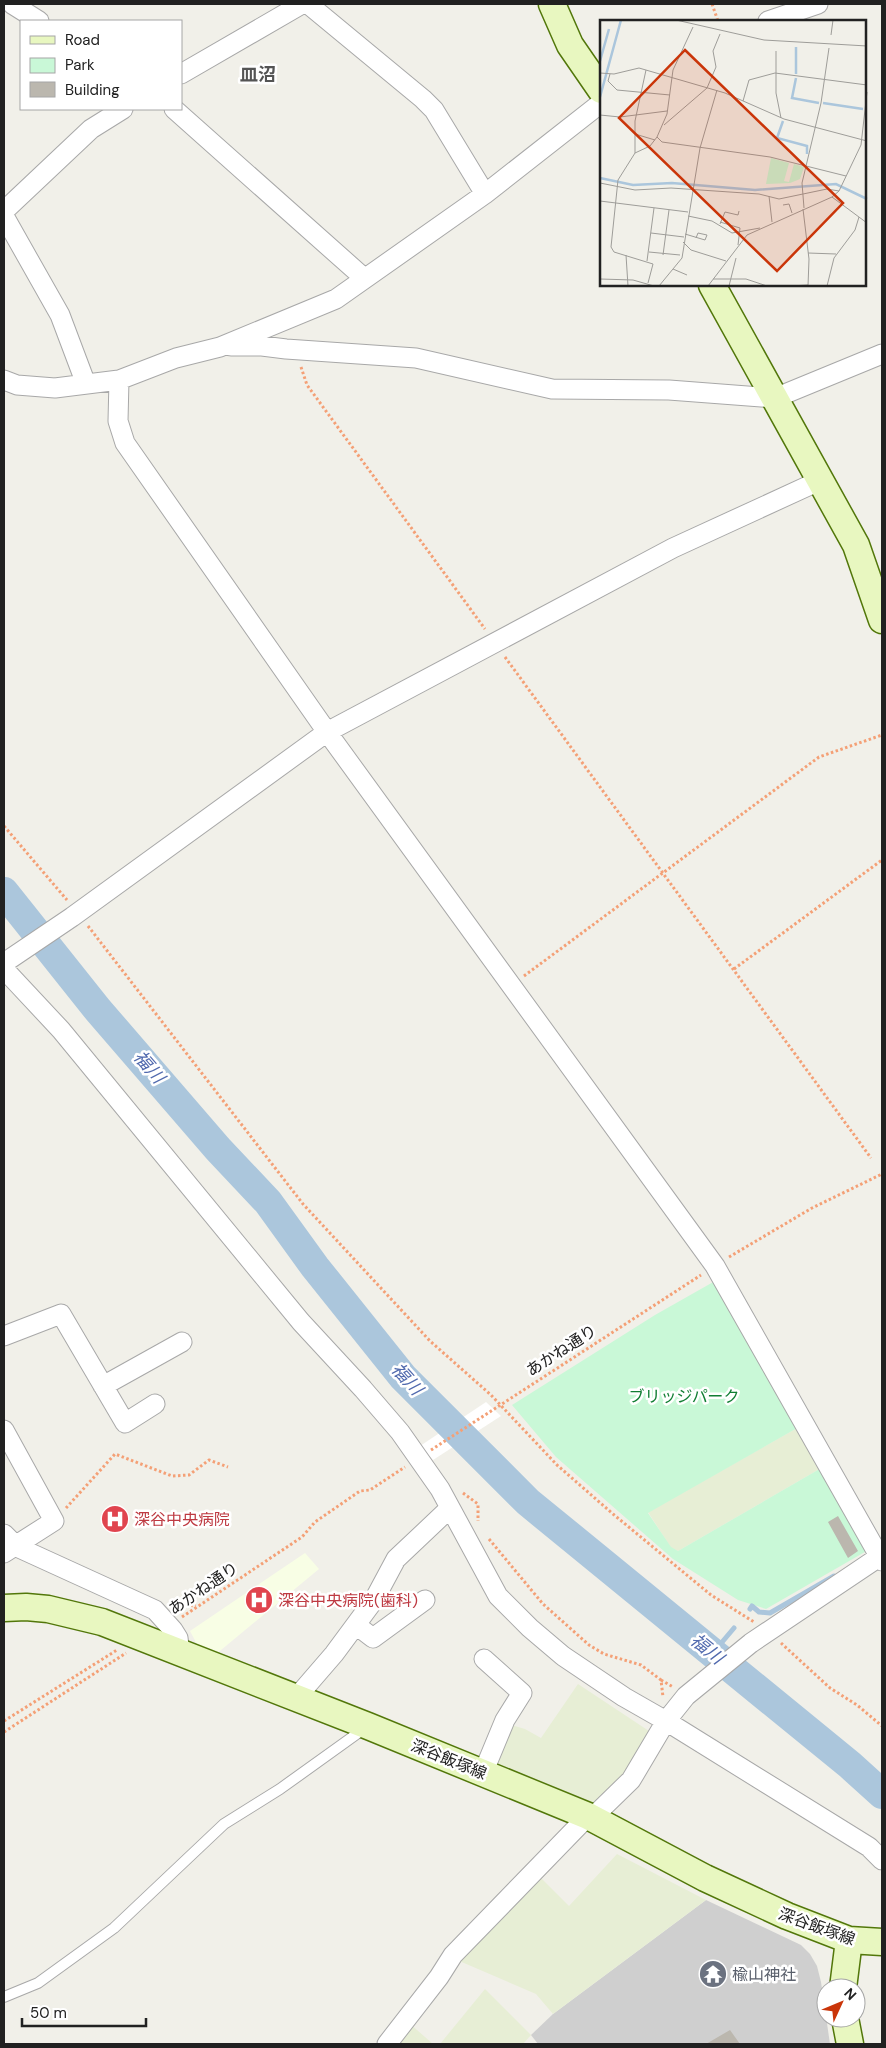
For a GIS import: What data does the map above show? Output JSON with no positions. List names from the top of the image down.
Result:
{
  "streets": {
    "main road": ["深谷飯塚線"],
    "path": ["あかね通り"]
  },
  "districts": ["皿沼"],
  "water": ["福川"],
  "parks": ["ブリッジパーク"],
  "places": {
    "hospital": ["深谷中央病院", "深谷中央病院(歯科)"],
    "temple": ["楡山神社"]
  },
  "legend": ["Road", "Park", "Building"],
  "scale_bar": "50 m",
  "north": "top right"
}
